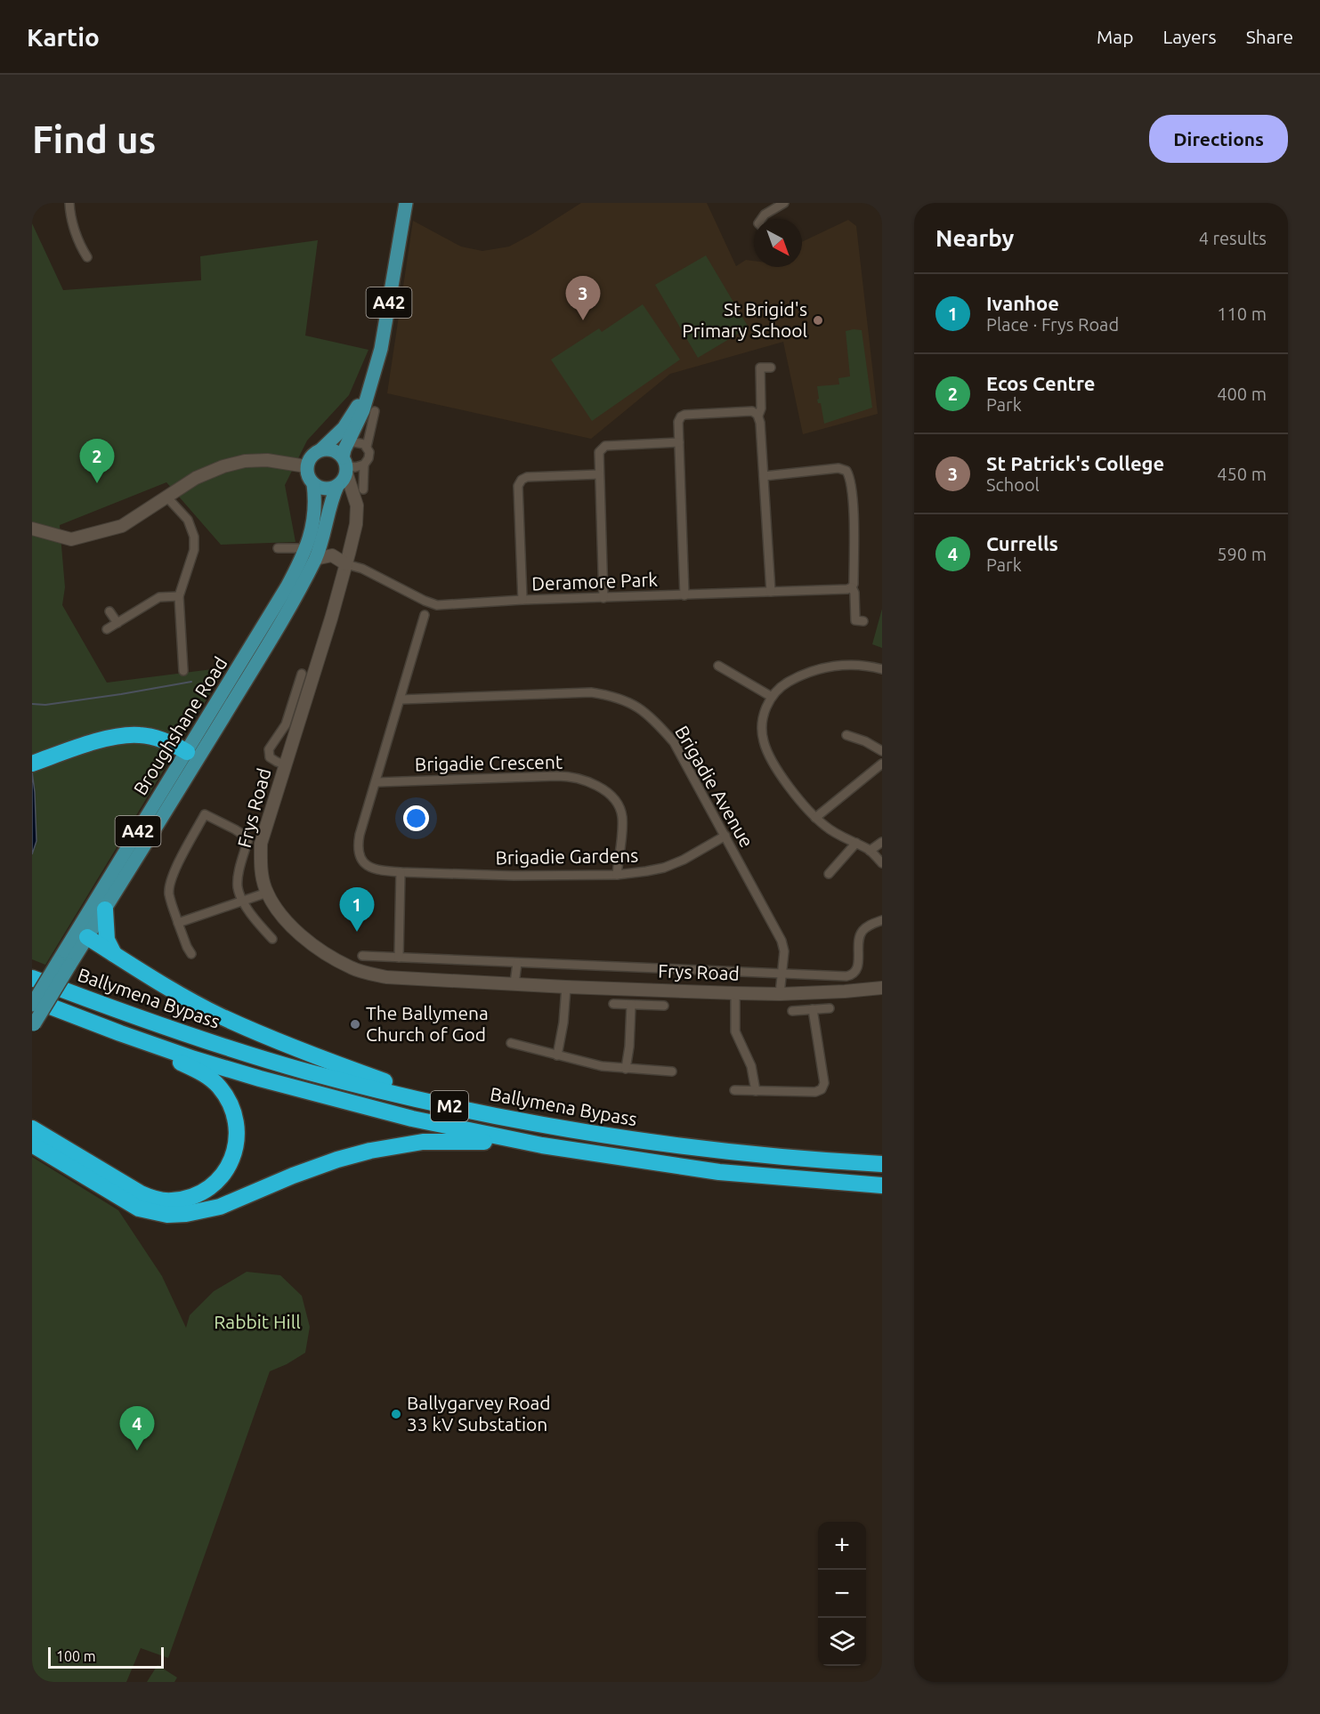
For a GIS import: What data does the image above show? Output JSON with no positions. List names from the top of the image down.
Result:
{
  "streets": {
    "highway": ["Ballymena Bypass", "M2"],
    "main road": ["A42", "Broughshane Road"],
    "street": [
      "Deramore Park",
      "Brigadie Crescent",
      "Brigadie Avenue",
      "Frys Road",
      "Brigadie Gardens"
    ]
  },
  "crossings": [
    ["A42", "Broughshane Road"],
    ["A42", "Frys Road"],
    ["Deramore Park", "Frys Road"],
    ["Broughshane Road", "Frys Road"],
    ["Brigadie Crescent", "Brigadie Gardens"],
    ["Brigadie Avenue", "Frys Road"],
    ["Brigadie Avenue", "Brigadie Gardens"]
  ],
  "parks": ["Rabbit Hill"],
  "places": ["St Brigid's Primary School", "The Ballymena Church of God", "Ballygarvey Road 33 kV Substation"],
  "scale_bar": "100 m",
  "north": "bottom right",
  "page": {
    "header": "Kartio",
    "nav": ["Map", "Layers", "Share"],
    "buttons": "Directions",
    "title": "Find us",
    "heading": ["Nearby", "4 results"],
    "list": [
      {
        "mark": "1",
        "name": "Ivanhoe",
        "note": "Place · Frys Road",
        "value": "110 m"
      },
      {
        "mark": "2",
        "name": "Ecos Centre",
        "note": "Park",
        "value": "400 m"
      },
      {
        "mark": "3",
        "name": "St Patrick's College",
        "note": "School",
        "value": "450 m"
      },
      {
        "mark": "4",
        "name": "Currells",
        "note": "Park",
        "value": "590 m"
      }
    ],
    "pins": [
      "3",
      "2",
      "1",
      "4"
    ],
    "map_buttons": ["+", "−"],
    "scale": "100 m"
  }
}
